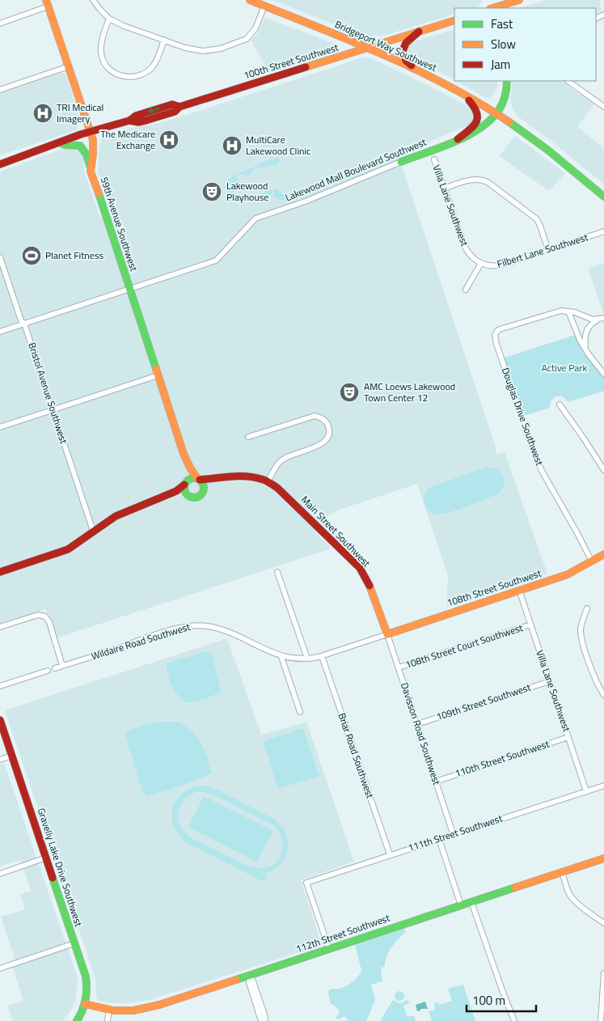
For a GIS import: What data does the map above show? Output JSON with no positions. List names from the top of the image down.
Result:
{
  "streets": {
    "street": [
      "Bridgeport Way Southwest",
      "100th Street Southwest",
      "Lakewood Mall Boulevard Southwest",
      "Villa Lane Southwest",
      "59th Avenue Southwest",
      "Filbert Lane Southwest",
      "Bristol Avenue Southwest",
      "Douglas Drive Southwest",
      "Main Street Southwest",
      "108th Street Southwest",
      "Wildaire Road Southwest",
      "108th Street Court Southwest",
      "109th Street Southwest",
      "Davisson Road Southwest",
      "Briar Road Southwest",
      "110th Street Southwest",
      "111th Street Southwest",
      "Gravelly Lake Drive Southwest",
      "112th Street Southwest"
    ]
  },
  "crossings": [
    ["Bridgeport Way Southwest", "100th Street Southwest"],
    ["Bridgeport Way Southwest", "Lakewood Mall Boulevard Southwest"],
    ["100th Street Southwest", "59th Avenue Southwest"],
    ["Lakewood Mall Boulevard Southwest", "59th Avenue Southwest"],
    ["Lakewood Mall Boulevard Southwest", "Bristol Avenue Southwest"],
    ["Villa Lane Southwest", "Filbert Lane Southwest"],
    ["Villa Lane Southwest", "108th Street Southwest"],
    ["Villa Lane Southwest", "108th Street Court Southwest"],
    ["Villa Lane Southwest", "109th Street Southwest"],
    ["Villa Lane Southwest", "110th Street Southwest"],
    ["Villa Lane Southwest", "111th Street Southwest"],
    ["59th Avenue Southwest", "Main Street Southwest"],
    ["Douglas Drive Southwest", "108th Street Southwest"],
    ["Main Street Southwest", "108th Street Southwest"],
    ["Main Street Southwest", "Wildaire Road Southwest"],
    ["Main Street Southwest", "Davisson Road Southwest"],
    ["108th Street Southwest", "Wildaire Road Southwest"],
    ["108th Street Southwest", "Davisson Road Southwest"],
    ["Wildaire Road Southwest", "Davisson Road Southwest"],
    ["Wildaire Road Southwest", "Briar Road Southwest"],
    ["108th Street Court Southwest", "Davisson Road Southwest"],
    ["109th Street Southwest", "Davisson Road Southwest"],
    ["Davisson Road Southwest", "110th Street Southwest"],
    ["Davisson Road Southwest", "111th Street Southwest"],
    ["Briar Road Southwest", "111th Street Southwest"],
    ["111th Street Southwest", "112th Street Southwest"],
    ["Gravelly Lake Drive Southwest", "112th Street Southwest"]
  ],
  "parks": ["Active Park"],
  "places": {
    "hospital": ["TRI Medical Imagery", "The Medicare Exchange", "MultiCare Lakewood Clinic"],
    "theatre": ["Lakewood Playhouse", "AMC Loews Lakewood Town Center 12"],
    "sports": ["Planet Fitness"]
  },
  "legend": ["Fast", "Slow", "Jam"],
  "scale_bar": "100 m"
}
